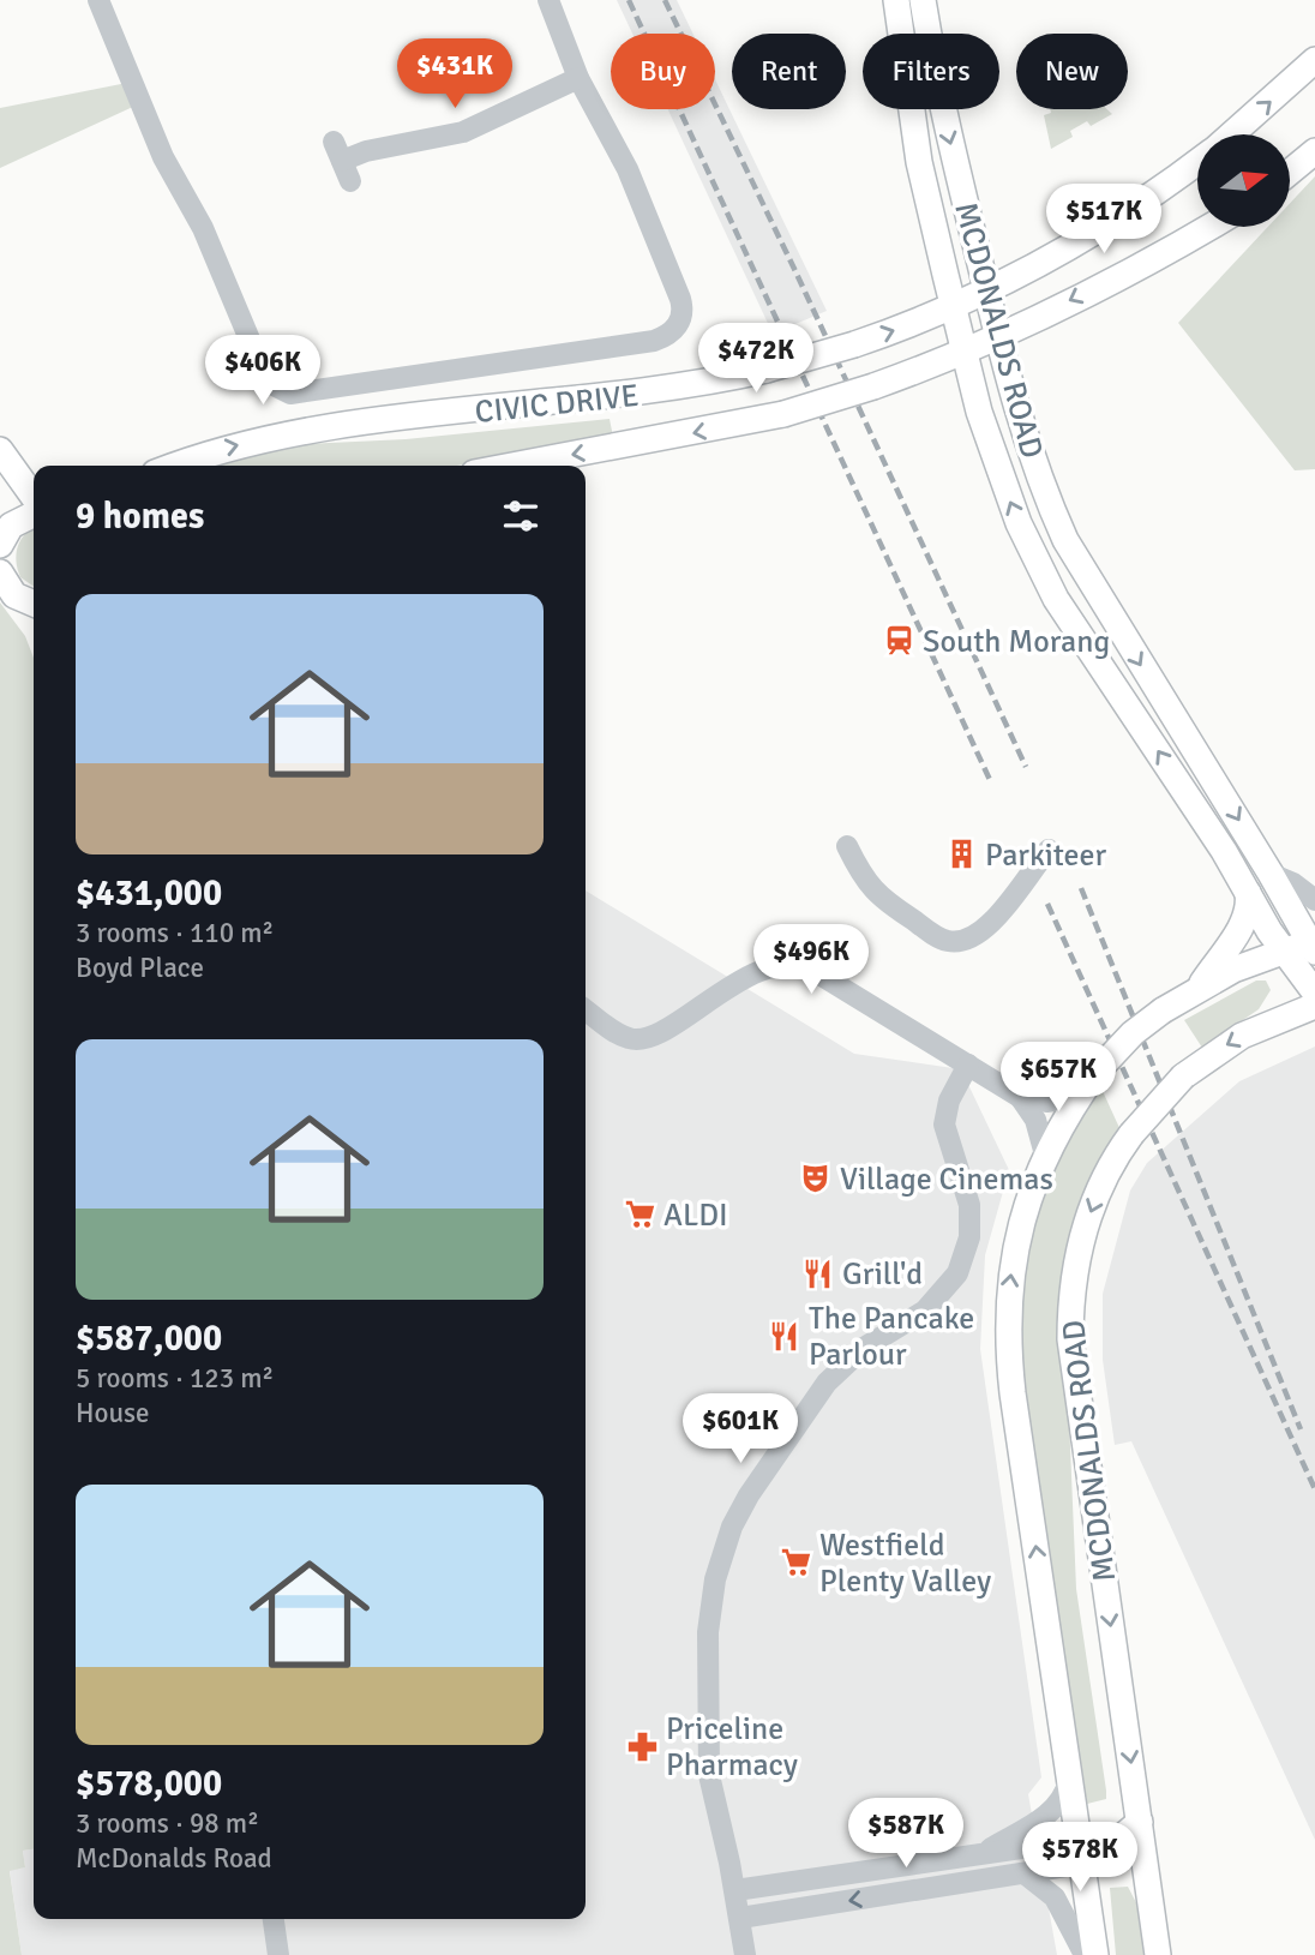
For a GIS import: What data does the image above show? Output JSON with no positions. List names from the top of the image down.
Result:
{
  "streets": {
    "main road": ["MCDONALDS ROAD", "CIVIC DRIVE"]
  },
  "crossings": [
    ["MCDONALDS ROAD", "CIVIC DRIVE"]
  ],
  "places": {
    "station": ["South Morang"],
    "building": ["Parkiteer"],
    "theatre": ["Village Cinemas"],
    "supermarket": ["ALDI", "Westfield Plenty Valley"],
    "restaurant": ["Grill'd", "The Pancake Parlour"],
    "pharmacy": ["Priceline Pharmacy"]
  },
  "north": "right",
  "page": {
    "chip": [
      "Buy",
      "Rent",
      "Filters",
      "New"
    ],
    "price": [
      "$431K",
      "$517K",
      "$472K",
      "$406K",
      "$496K",
      "$657K",
      "$601K",
      "$587K",
      "$578K"
    ],
    "heading": "9 homes",
    "list": [
      {
        "name": "$431,000",
        "note": "3 rooms · 110 m² · Boyd Place"
      },
      {
        "name": "$587,000",
        "note": "5 rooms · 123 m² · House"
      },
      {
        "name": "$578,000",
        "note": "3 rooms · 98 m² · McDonalds Road"
      }
    ]
  }
}
